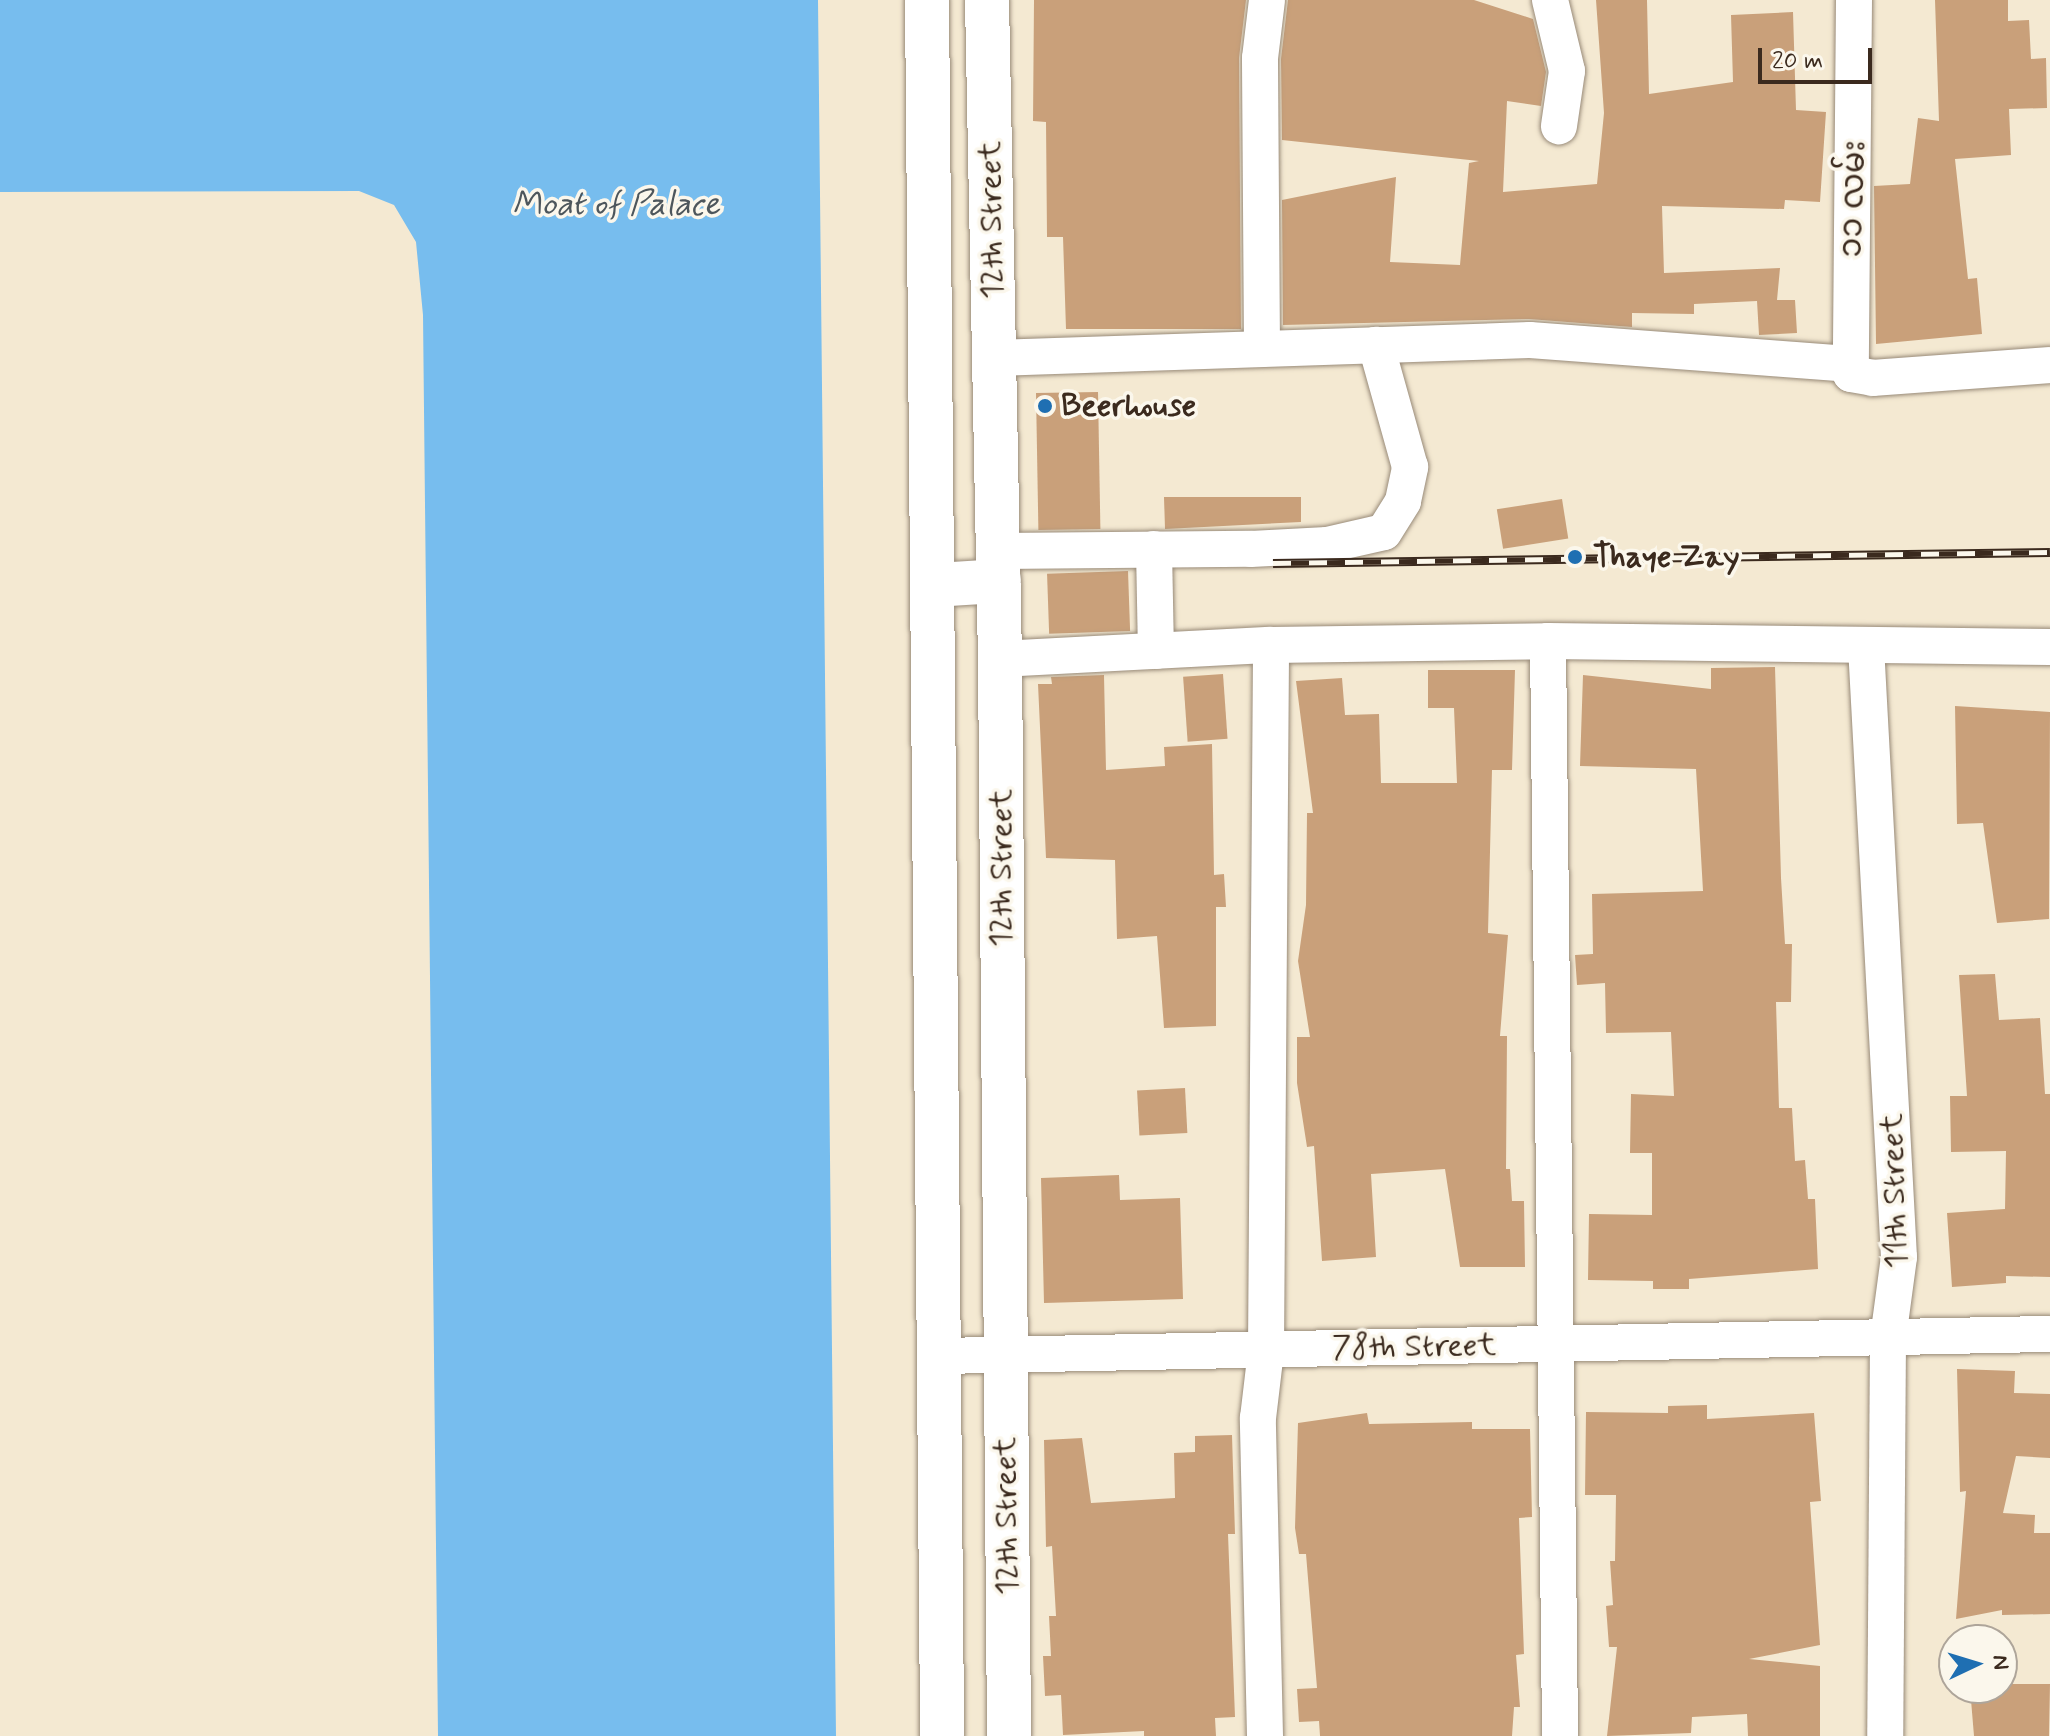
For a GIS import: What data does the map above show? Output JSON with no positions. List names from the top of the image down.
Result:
{
  "streets": {
    "main road": ["12th Street"],
    "street": ["၁၁ လမ်း", "11th Street", "78th Street"]
  },
  "crossings": [
    ["12th Street", "78th Street"],
    ["11th Street", "78th Street"]
  ],
  "water": ["Moat of Palace"],
  "places": ["Beerhouse", "Thaye Zay"],
  "scale_bar": "20 m",
  "north": "right"
}
